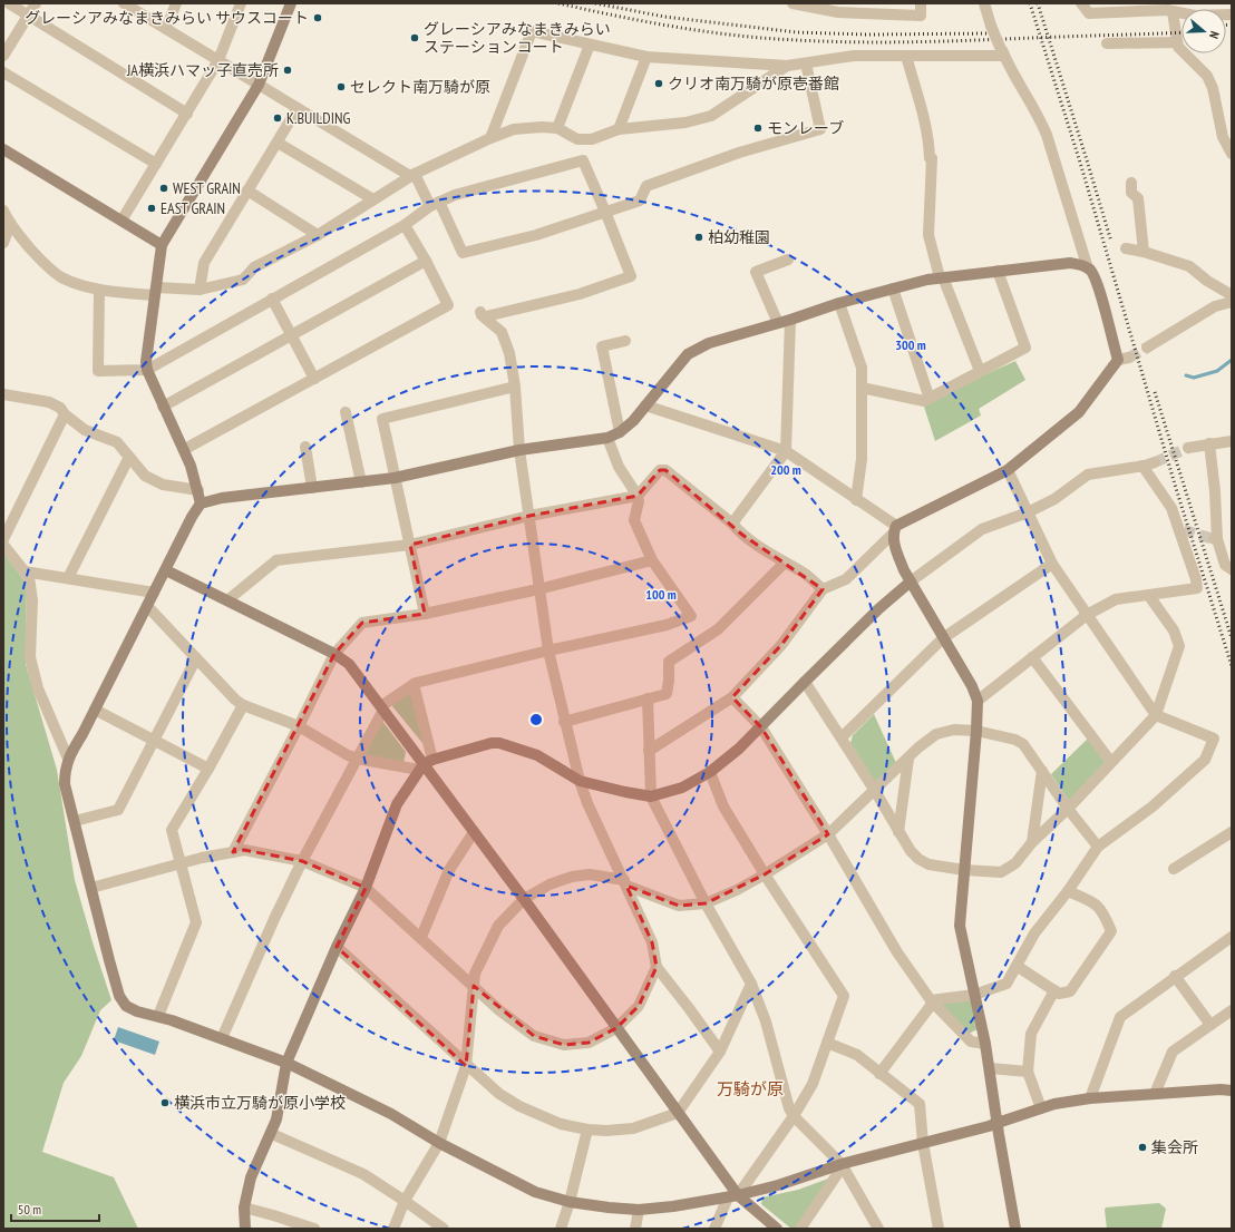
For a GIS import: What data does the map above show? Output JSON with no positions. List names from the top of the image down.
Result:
{
  "districts": ["万騎が原"],
  "places": [
    "グレーシアみなまきみらい サウスコート",
    "グレーシアみなまきみらい ステーションコート",
    "JA横浜ハマッ子直売所",
    "クリオ南万騎が原壱番館",
    "セレクト南万騎が原",
    "K.BUILDING",
    "モンレーブ",
    "WEST GRAIN",
    "EAST GRAIN",
    "柏幼稚園",
    "横浜市立万騎が原小学校",
    "集会所"
  ],
  "scale_bar": "50 m",
  "north": "right",
  "rings": ["300 m", "200 m", "100 m"]
}
